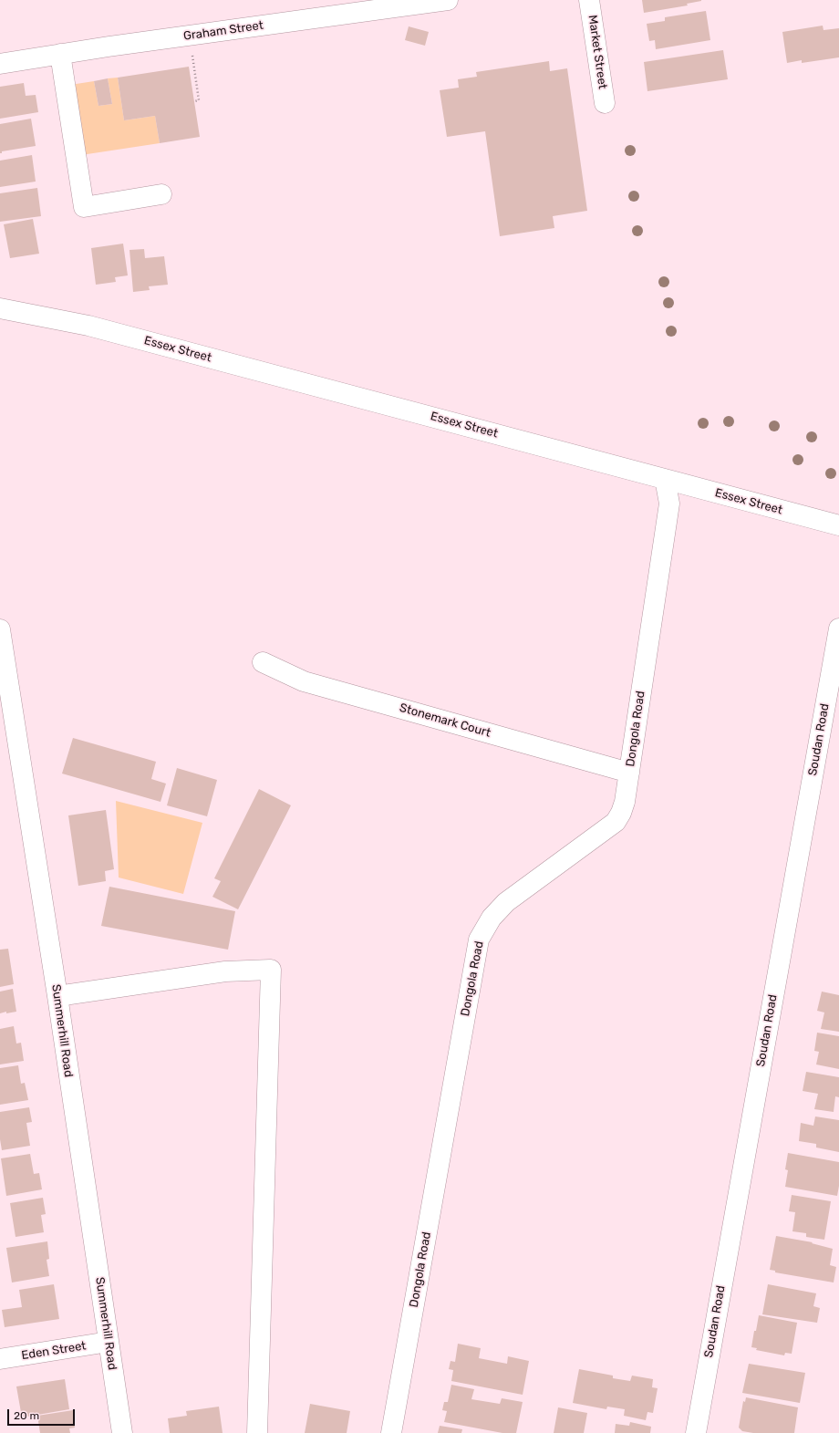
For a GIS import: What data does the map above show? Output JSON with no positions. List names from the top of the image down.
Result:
{
  "streets": {
    "street": [
      "Graham Street",
      "Market Street",
      "Essex Street",
      "Stonemark Court",
      "Dongola Road",
      "Soudan Road",
      "Summerhill Road",
      "Eden Street"
    ]
  },
  "crossings": [
    ["Essex Street", "Dongola Road"],
    ["Stonemark Court", "Dongola Road"],
    ["Summerhill Road", "Eden Street"]
  ],
  "scale_bar": "20 m"
}
